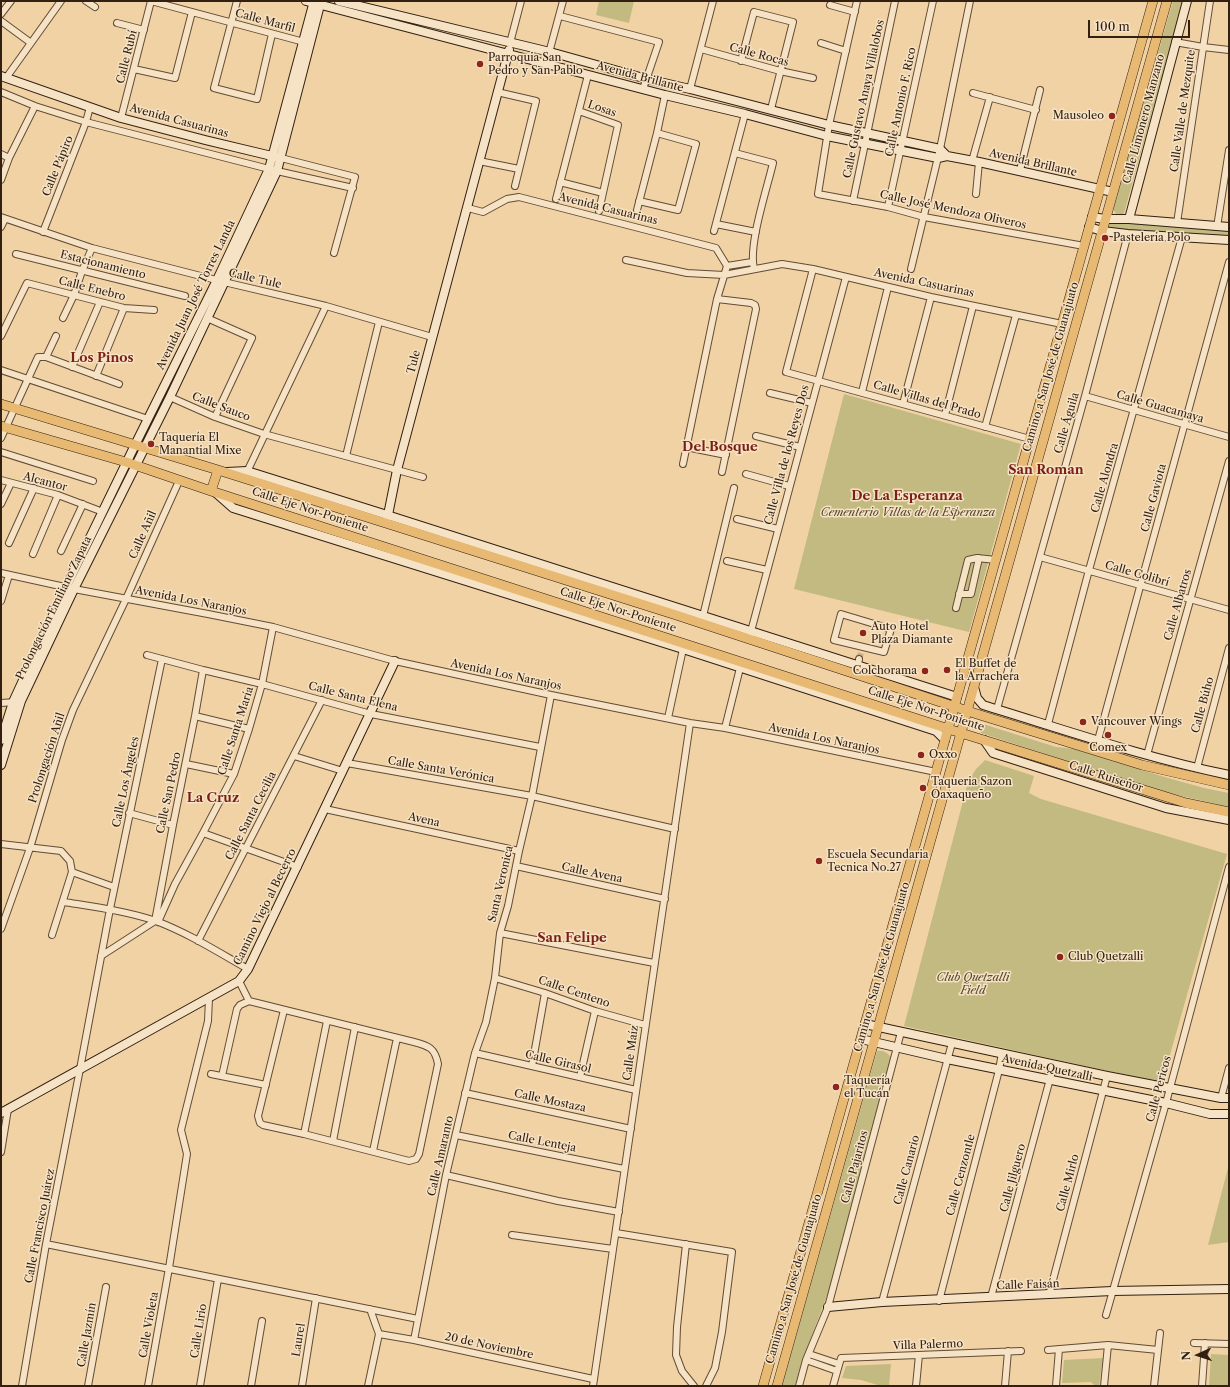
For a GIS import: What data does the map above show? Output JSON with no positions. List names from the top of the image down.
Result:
{
  "streets": {
    "main road": ["Camino a San José de Guanajuato", "Calle Eje Nor-Poniente"],
    "street": [
      "Calle Marfil",
      "Calle Rocas",
      "Calle Rubí",
      "Avenida Brillante",
      "Calle Gustavo Anaya Villalobos",
      "Calle Antonio F. Rico",
      "Losas",
      "Calle Valle de Mezquite",
      "Calle Limonero Manzano",
      "Avenida Casuarinas",
      "Calle Pápiro",
      "Calle José Mendoza Oliveros",
      "Estacionamiento",
      "Calle Tule",
      "Calle Enebro",
      "Avenida Juan José Torres Landa",
      "Tule",
      "Calle Villas del Prado",
      "Calle Sauco",
      "Calle Guacamaya",
      "Calle Águila",
      "Calle Villa de los Reyes Dos",
      "Calle Alondra",
      "Alcantor",
      "Calle Gaviota",
      "Calle Añil",
      "Calle Colibrí",
      "Avenida Los Naranjos",
      "Calle Albatros",
      "Prolongación Emiliano Zapata",
      "Calle Santa Elena",
      "Calle Búho",
      "Calle Santa María",
      "Prolongación Añil",
      "Calle Santa Verónica",
      "Calle Ruiseñor",
      "Calle Los Ángeles",
      "Calle San Pedro",
      "Calle Santa Cecilia",
      "Avena",
      "Calle Avena",
      "Santa Veronica",
      "Camino Viejo al Becerro",
      "Calle Centeno",
      "Calle Maíz",
      "Calle Girasol",
      "Avenida Quetzalli",
      "Calle Pericos",
      "Calle Mostaza",
      "Calle Lenteja",
      "Calle Amaranto",
      "Calle Pajaritos",
      "Calle Canario",
      "Calle Cenzontle",
      "Calle Jilguero",
      "Calle Mirlo",
      "Calle Francisco Juárez",
      "Calle Faisán",
      "Calle Violeta",
      "Calle Lirio",
      "Calle Jazmín",
      "Laurel",
      "Villa Palermo",
      "20 de Noviembre"
    ]
  },
  "crossings": [
    ["Calle Marfil", "Calle Rubí"],
    ["Calle Marfil", "Avenida Juan José Torres Landa"],
    ["Calle Rubí", "Avenida Casuarinas"],
    ["Avenida Brillante", "Calle Gustavo Anaya Villalobos"],
    ["Avenida Brillante", "Calle Antonio F. Rico"],
    ["Avenida Brillante", "Calle José Mendoza Oliveros"],
    ["Avenida Brillante", "Avenida Juan José Torres Landa"],
    ["Avenida Brillante", "Tule"],
    ["Avenida Brillante", "Camino a San José de Guanajuato"],
    ["Calle Gustavo Anaya Villalobos", "Calle José Mendoza Oliveros"],
    ["Calle Antonio F. Rico", "Calle José Mendoza Oliveros"],
    ["Avenida Casuarinas", "Calle Pápiro"],
    ["Avenida Casuarinas", "Avenida Juan José Torres Landa"],
    ["Avenida Casuarinas", "Tule"],
    ["Avenida Casuarinas", "Camino a San José de Guanajuato"],
    ["Avenida Casuarinas", "Calle Villas del Prado"],
    ["Avenida Casuarinas", "Calle Villa de los Reyes Dos"],
    ["Calle Pápiro", "Calle Tule"],
    ["Calle José Mendoza Oliveros", "Camino a San José de Guanajuato"],
    ["Calle Tule", "Avenida Juan José Torres Landa"],
    ["Calle Tule", "Tule"],
    ["Avenida Juan José Torres Landa", "Calle Sauco"],
    ["Avenida Juan José Torres Landa", "Alcantor"],
    ["Avenida Juan José Torres Landa", "Calle Eje Nor-Poniente"],
    ["Avenida Juan José Torres Landa", "Avenida Los Naranjos"],
    ["Avenida Juan José Torres Landa", "Prolongación Emiliano Zapata"],
    ["Tule", "Calle Sauco"],
    ["Tule", "Calle Eje Nor-Poniente"],
    ["Camino a San José de Guanajuato", "Calle Villas del Prado"],
    ["Camino a San José de Guanajuato", "Calle Eje Nor-Poniente"],
    ["Camino a San José de Guanajuato", "Avenida Los Naranjos"],
    ["Camino a San José de Guanajuato", "Avenida Quetzalli"],
    ["Calle Villas del Prado", "Calle Villa de los Reyes Dos"],
    ["Calle Guacamaya", "Calle Águila"],
    ["Calle Guacamaya", "Calle Alondra"],
    ["Calle Guacamaya", "Calle Gaviota"],
    ["Calle Águila", "Calle Colibrí"],
    ["Calle Villa de los Reyes Dos", "Calle Eje Nor-Poniente"],
    ["Calle Alondra", "Calle Colibrí"],
    ["Calle Gaviota", "Calle Colibrí"],
    ["Calle Eje Nor-Poniente", "Calle Añil"],
    ["Calle Eje Nor-Poniente", "Prolongación Emiliano Zapata"],
    ["Calle Eje Nor-Poniente", "Calle Ruiseñor"],
    ["Calle Añil", "Avenida Los Naranjos"],
    ["Calle Añil", "Prolongación Añil"],
    ["Calle Colibrí", "Calle Albatros"],
    ["Avenida Los Naranjos", "Prolongación Emiliano Zapata"],
    ["Avenida Los Naranjos", "Calle Santa María"],
    ["Avenida Los Naranjos", "Prolongación Añil"],
    ["Avenida Los Naranjos", "Santa Veronica"],
    ["Avenida Los Naranjos", "Camino Viejo al Becerro"],
    ["Avenida Los Naranjos", "Calle Maíz"],
    ["Calle Santa Elena", "Calle Santa María"],
    ["Calle Santa Elena", "Calle Los Ángeles"],
    ["Calle Santa Elena", "Calle San Pedro"],
    ["Calle Santa Elena", "Calle Santa Cecilia"],
    ["Calle Santa Elena", "Santa Veronica"],
    ["Calle Santa Elena", "Camino Viejo al Becerro"],
    ["Calle Santa María", "Calle San Pedro"],
    ["Calle Santa Verónica", "Santa Veronica"],
    ["Calle Santa Verónica", "Camino Viejo al Becerro"],
    ["Calle Los Ángeles", "Calle Francisco Juárez"],
    ["Avena", "Santa Veronica"],
    ["Avena", "Camino Viejo al Becerro"],
    ["Calle Avena", "Santa Veronica"],
    ["Calle Avena", "Calle Maíz"],
    ["Santa Veronica", "Calle Centeno"],
    ["Santa Veronica", "Calle Amaranto"],
    ["Camino Viejo al Becerro", "Calle Francisco Juárez"],
    ["Camino Viejo al Becerro", "Calle Violeta"],
    ["Calle Centeno", "Calle Maíz"],
    ["Calle Centeno", "Calle Amaranto"],
    ["Calle Maíz", "Calle Girasol"],
    ["Calle Maíz", "Calle Mostaza"],
    ["Calle Maíz", "Calle Lenteja"],
    ["Calle Maíz", "20 de Noviembre"],
    ["Calle Girasol", "Calle Amaranto"],
    ["Avenida Quetzalli", "Calle Pericos"],
    ["Avenida Quetzalli", "Calle Pajaritos"],
    ["Avenida Quetzalli", "Calle Canario"],
    ["Avenida Quetzalli", "Calle Cenzontle"],
    ["Avenida Quetzalli", "Calle Jilguero"],
    ["Avenida Quetzalli", "Calle Mirlo"],
    ["Calle Pericos", "Calle Faisán"],
    ["Calle Mostaza", "Calle Amaranto"],
    ["Calle Lenteja", "Calle Amaranto"],
    ["Calle Amaranto", "20 de Noviembre"],
    ["Calle Pajaritos", "Calle Faisán"],
    ["Calle Canario", "Calle Faisán"],
    ["Calle Cenzontle", "Calle Faisán"],
    ["Calle Jilguero", "Calle Faisán"],
    ["Calle Mirlo", "Calle Faisán"]
  ],
  "districts": [
    "Los Pinos",
    "Del Bosque",
    "San Roman",
    "De La Esperanza",
    "La Cruz",
    "San Felipe"
  ],
  "parks": ["Cementerio Villas de la Esperanza", "Club Quetzalli Field"],
  "places": [
    "Parroquia San Pedro y San Pablo",
    "Mausoleo",
    "Pastelería Polo",
    "Taquería El Manantial Mixe",
    "Auto Hotel Plaza Diamante",
    "El Buffet de la Arrachera",
    "Colchorama",
    "Vancouver Wings",
    "Comex",
    "Oxxo",
    "Taqueria Sazon Oaxaqueño",
    "Escuela Secundaria Tecnica No.27",
    "Club Quetzalli",
    "Taquería el Tucán"
  ],
  "scale_bar": "100 m",
  "north": "left"
}
